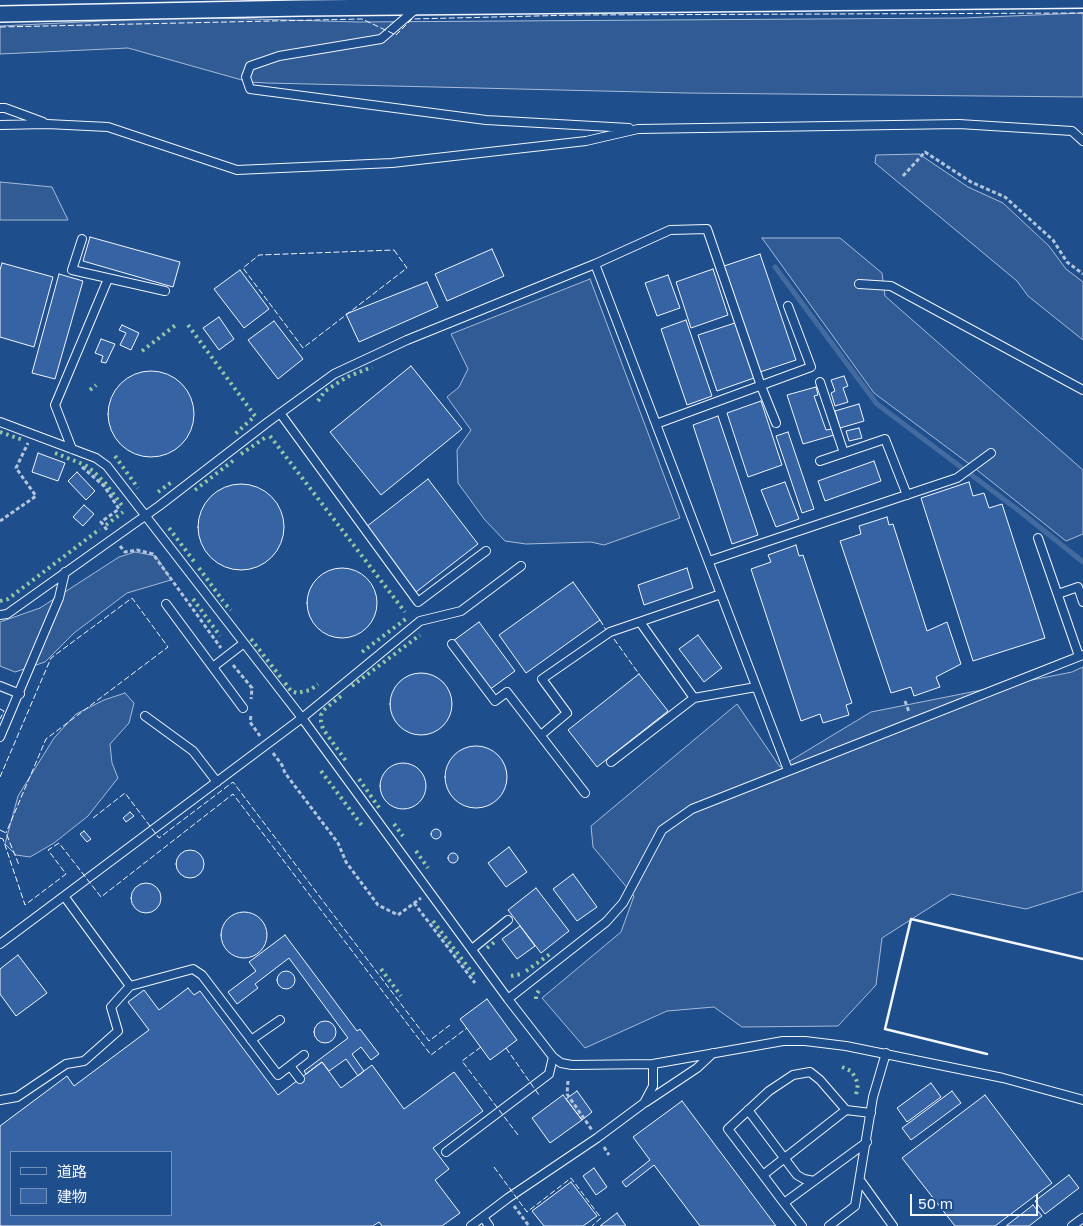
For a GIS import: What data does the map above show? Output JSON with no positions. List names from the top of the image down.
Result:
{
  "legend": ["道路", "建物"],
  "scale_bar": "50 m"
}
